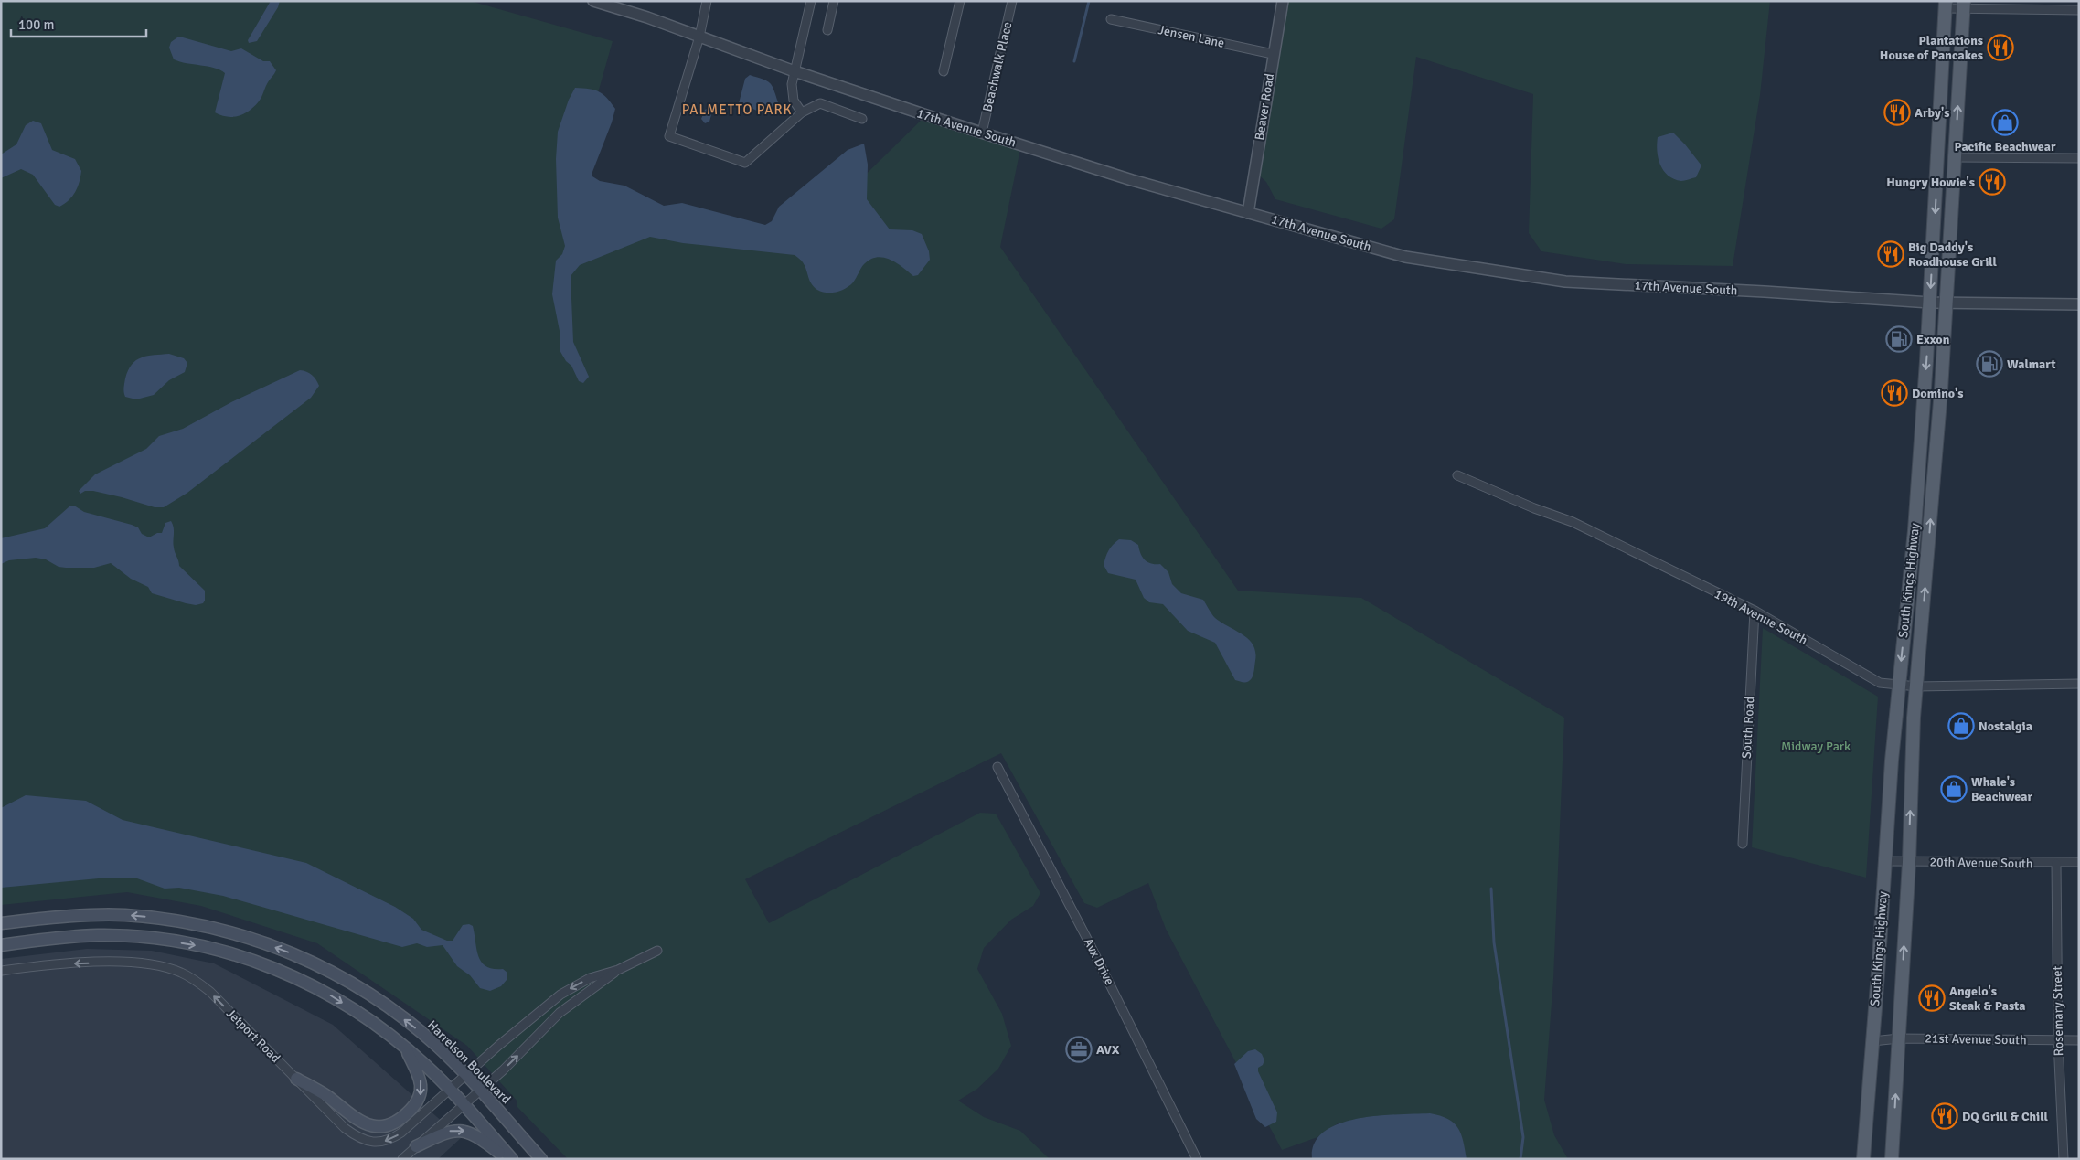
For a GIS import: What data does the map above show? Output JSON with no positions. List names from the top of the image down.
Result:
{
  "streets": {
    "main road": ["South Kings Highway", "Harrelson Boulevard"],
    "street": [
      "Jensen Lane",
      "Beachwalk Place",
      "Beaver Road",
      "17th Avenue South",
      "19th Avenue South",
      "South Road",
      "20th Avenue South",
      "Avx Drive",
      "Rosemary Street",
      "Jetport Road",
      "21st Avenue South"
    ]
  },
  "crossings": [
    ["Jensen Lane", "Beaver Road"],
    ["Beachwalk Place", "17th Avenue South"],
    ["Beaver Road", "17th Avenue South"],
    ["17th Avenue South", "South Kings Highway"],
    ["South Kings Highway", "19th Avenue South"],
    ["South Kings Highway", "20th Avenue South"],
    ["South Kings Highway", "21st Avenue South"],
    ["19th Avenue South", "South Road"],
    ["20th Avenue South", "Rosemary Street"],
    ["Rosemary Street", "21st Avenue South"],
    ["Jetport Road", "Harrelson Boulevard"]
  ],
  "one_way": ["Jetport Road"],
  "districts": ["PALMETTO PARK"],
  "parks": ["Midway Park"],
  "places": {
    "restaurant": [
      "Plantations House of Pancakes",
      "Arby's",
      "Hungry Howie's",
      "Big Daddy's Roadhouse Grill",
      "Domino's",
      "Angelo's Steak & Pasta",
      "DQ Grill & Chill"
    ],
    "shop": ["Pacific Beachwear", "Nostalgia", "Whale's Beachwear"],
    "fuel station": ["Exxon", "Walmart"],
    "office": ["AVX"]
  },
  "scale_bar": "100 m"
}
